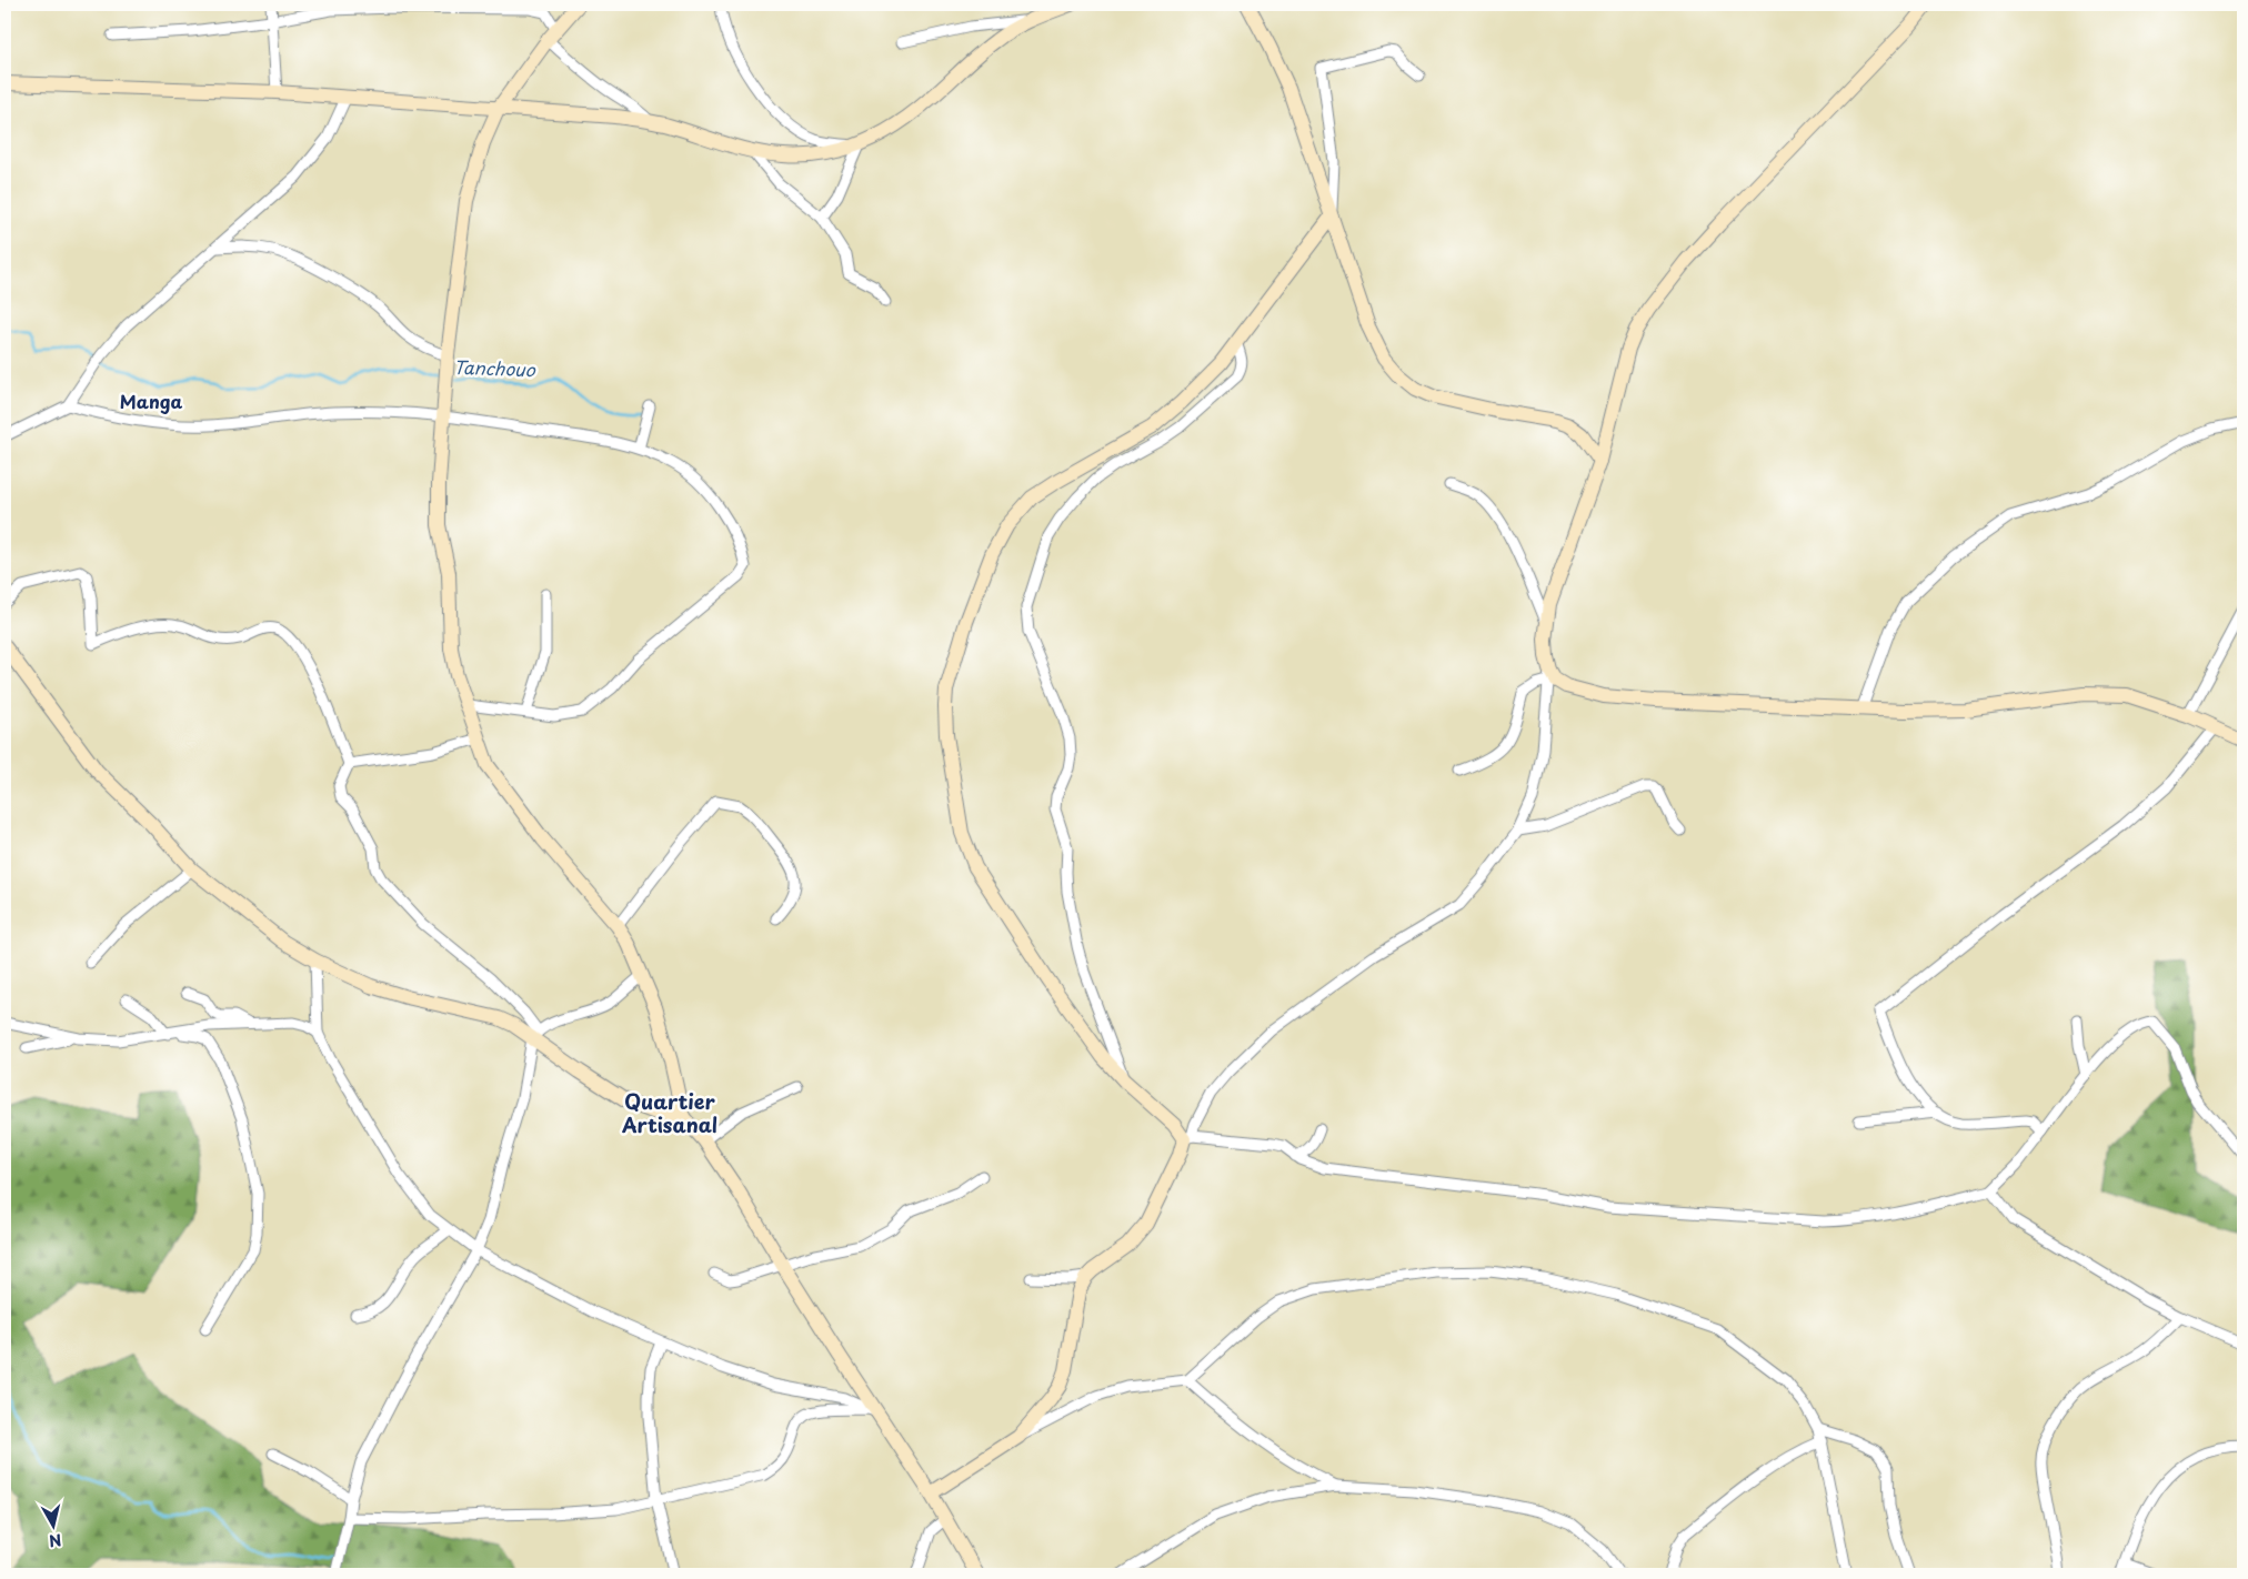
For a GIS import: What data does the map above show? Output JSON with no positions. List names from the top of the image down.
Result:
{
  "districts": ["Manga", "Quartier Artisanal"],
  "water": ["Tanchouo"],
  "north": "bottom"
}
